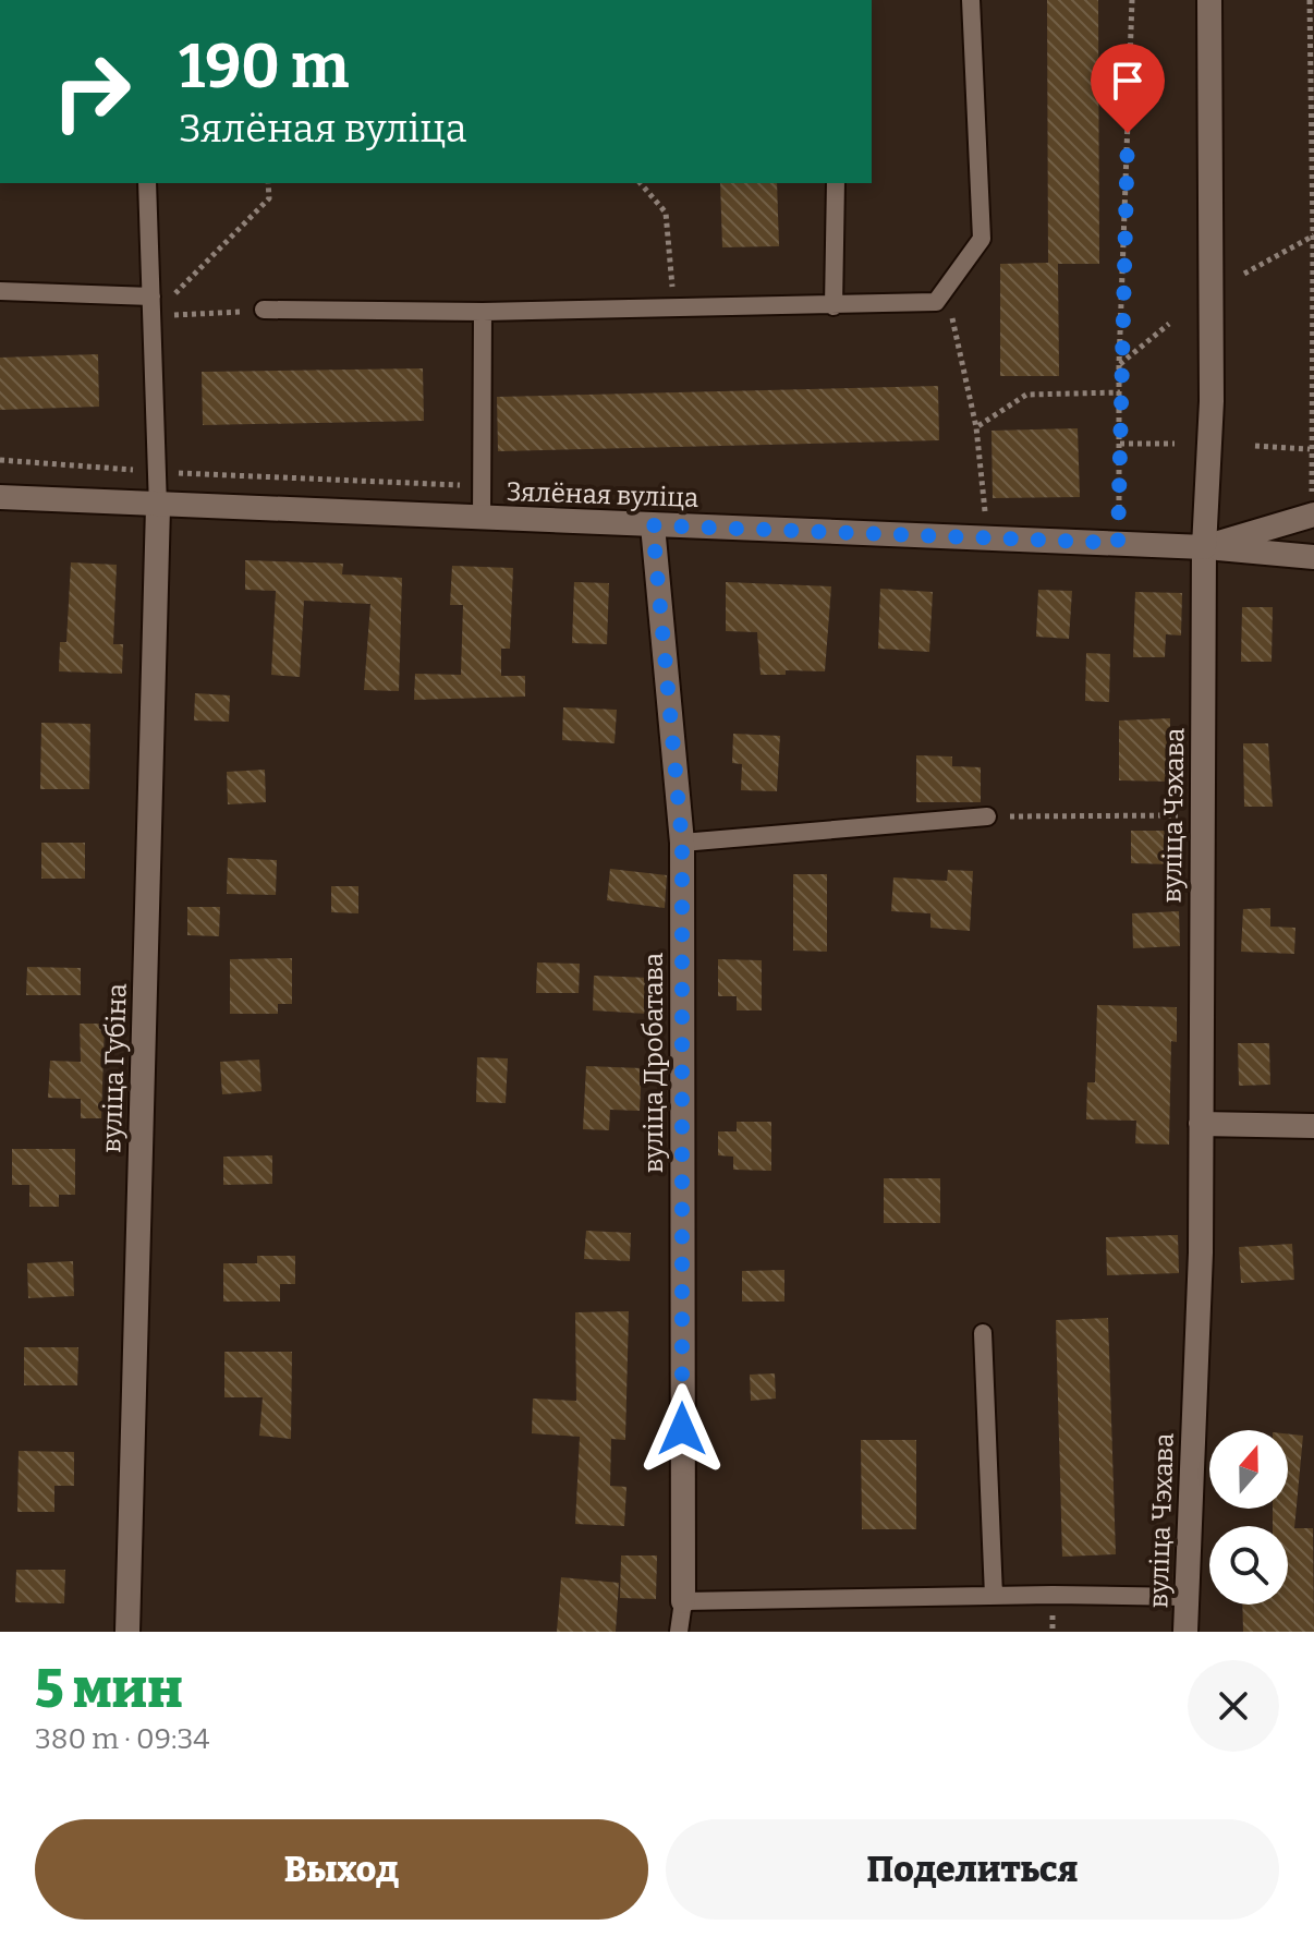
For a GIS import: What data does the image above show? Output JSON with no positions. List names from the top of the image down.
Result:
{
  "streets": {
    "street": [
      "Зялёная вуліца",
      "вуліца Чэхава",
      "вуліца Дробатава",
      "вуліца Губіна"
    ]
  },
  "crossings": [
    ["Зялёная вуліца", "вуліца Чэхава"],
    ["Зялёная вуліца", "вуліца Дробатава"],
    ["Зялёная вуліца", "вуліца Губіна"]
  ],
  "north": "top",
  "page": {
    "turn": ["190 m", "Зялёная вуліца"],
    "heading": ["5 мин", "380 m · 09:34"],
    "buttons": ["Выход", "Поделиться"]
  }
}
